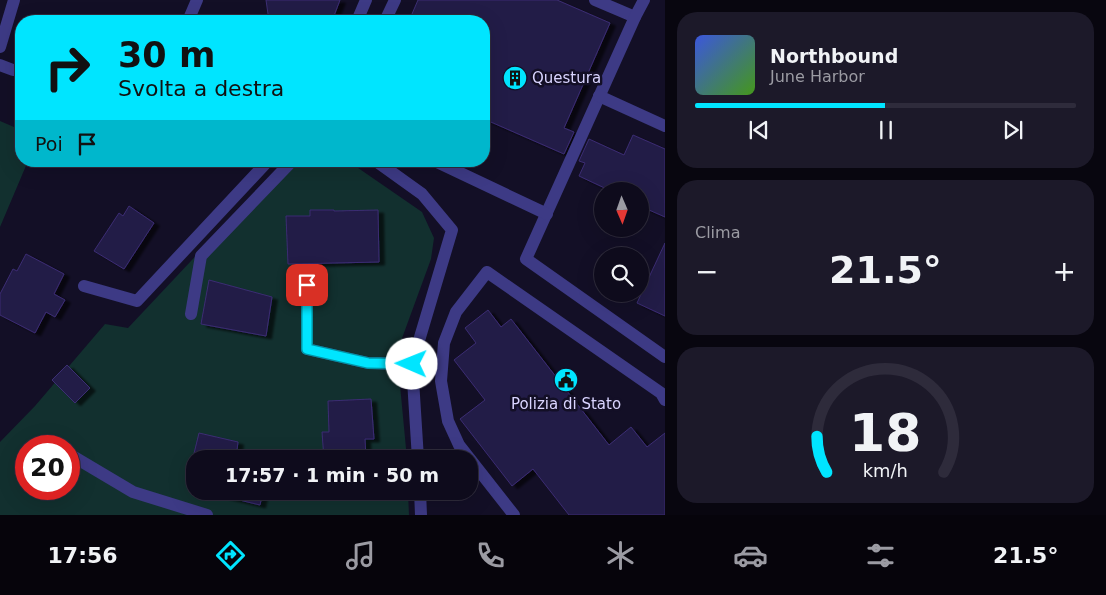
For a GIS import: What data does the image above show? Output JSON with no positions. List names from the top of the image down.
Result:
{
  "places": {
    "building": ["Questura"],
    "public building": ["Polizia di Stato"]
  },
  "north": "bottom",
  "page": {
    "turn": ["30 m", "Svolta a destra"],
    "song": ["Northbound", "June Harbor"],
    "then": "Poi",
    "tile": "Clima",
    "heat": ["−", "21.5°", "+"],
    "limit": "20",
    "trip": "17:57 · 1 min · 50 m",
    "tabs": ["17:56", "21.5°"],
    "gauge": ["18", "km/h"]
  }
}
